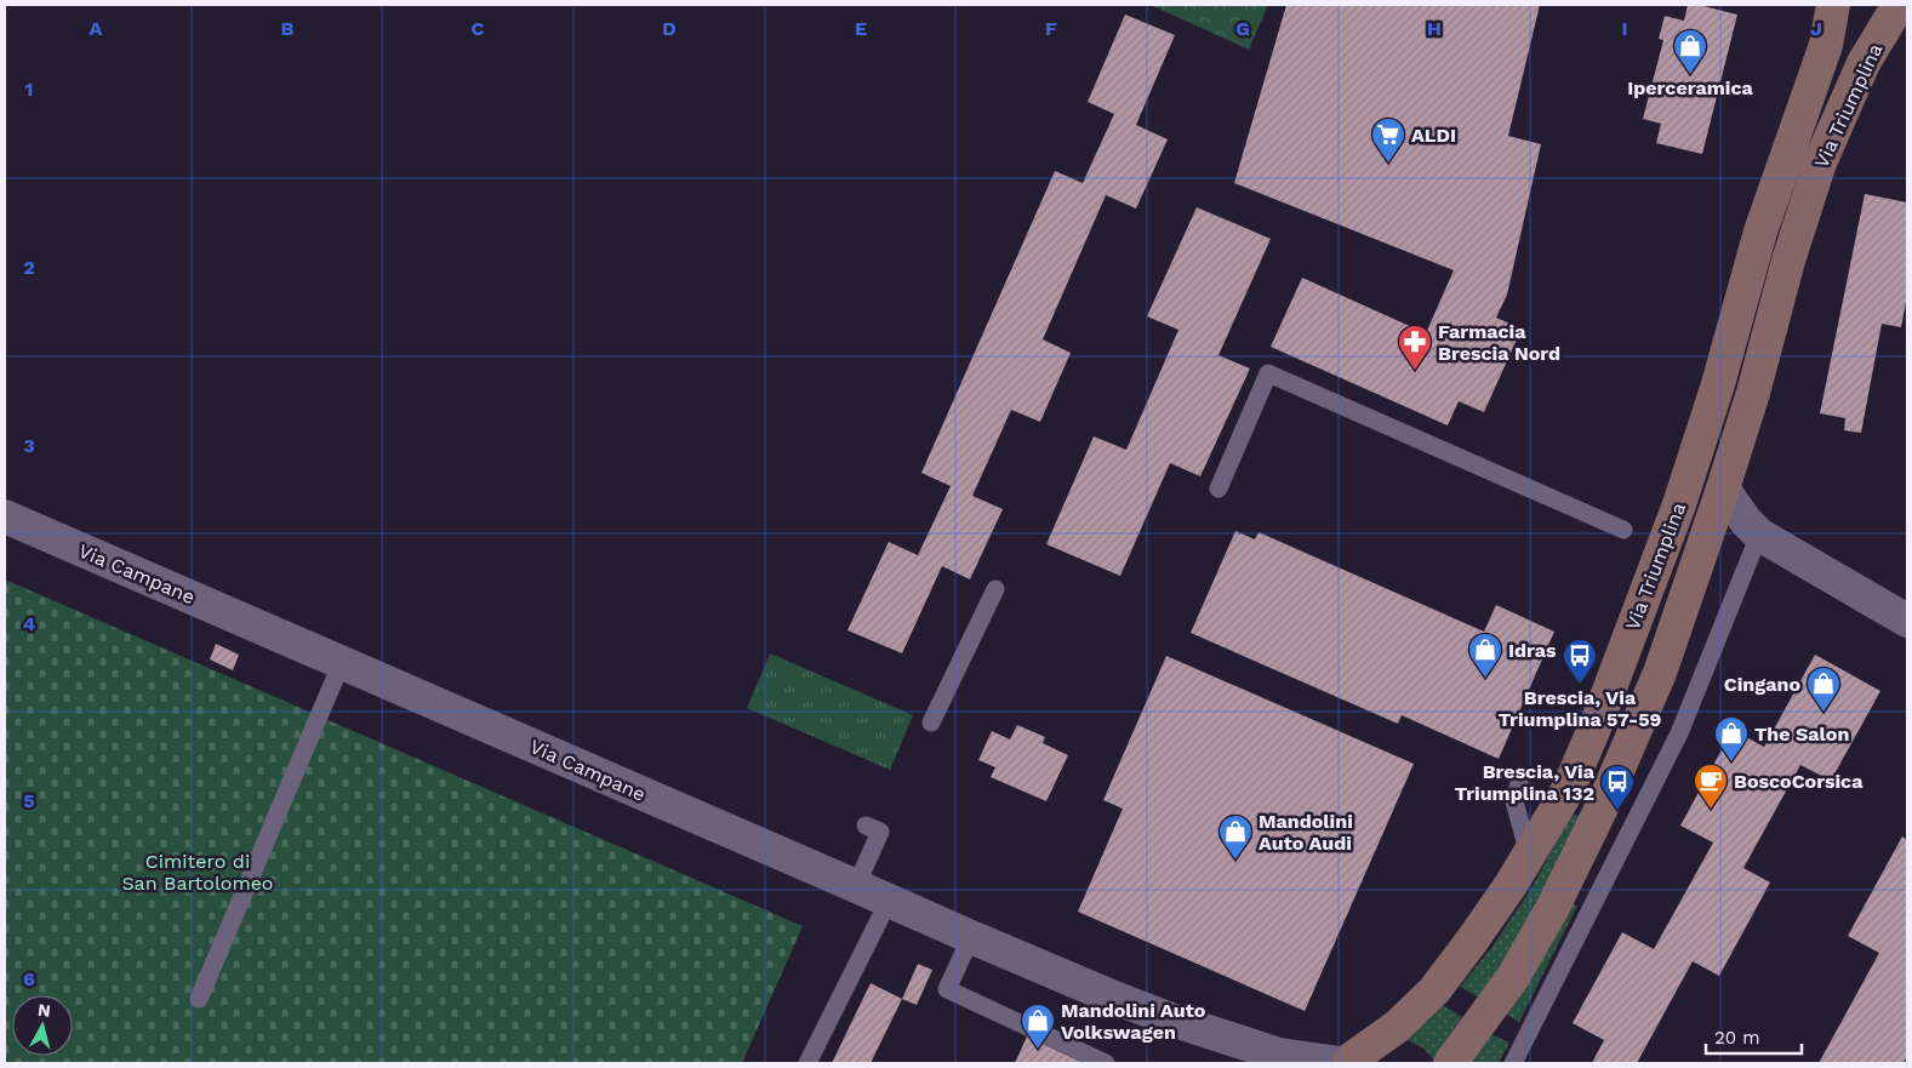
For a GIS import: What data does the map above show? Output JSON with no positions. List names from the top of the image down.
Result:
{
  "streets": {
    "main road": ["Via Triumplina"],
    "street": ["Via Campane"]
  },
  "crossings": [
    ["Via Triumplina", "Via Campane"]
  ],
  "parks": ["Cimitero di San Bartolomeo"],
  "places": {
    "shop": [
      "Iperceramica",
      "Idras",
      "Cingano",
      "The Salon",
      "Mandolini Auto Audi",
      "Mandolini Auto Volkswagen"
    ],
    "supermarket": ["ALDI"],
    "pharmacy": ["Farmacia Brescia Nord"],
    "bus stop": ["Brescia, Via Triumplina 57-59", "Brescia, Via Triumplina 132"],
    "cafe": ["BoscoCorsica"]
  },
  "scale_bar": "20 m",
  "north": "top",
  "grid": {
    "columns": [
      "A",
      "B",
      "C",
      "D",
      "E",
      "F",
      "G",
      "H",
      "I",
      "J"
    ],
    "rows": [
      "1",
      "2",
      "3",
      "4",
      "5",
      "6"
    ]
  }
}
